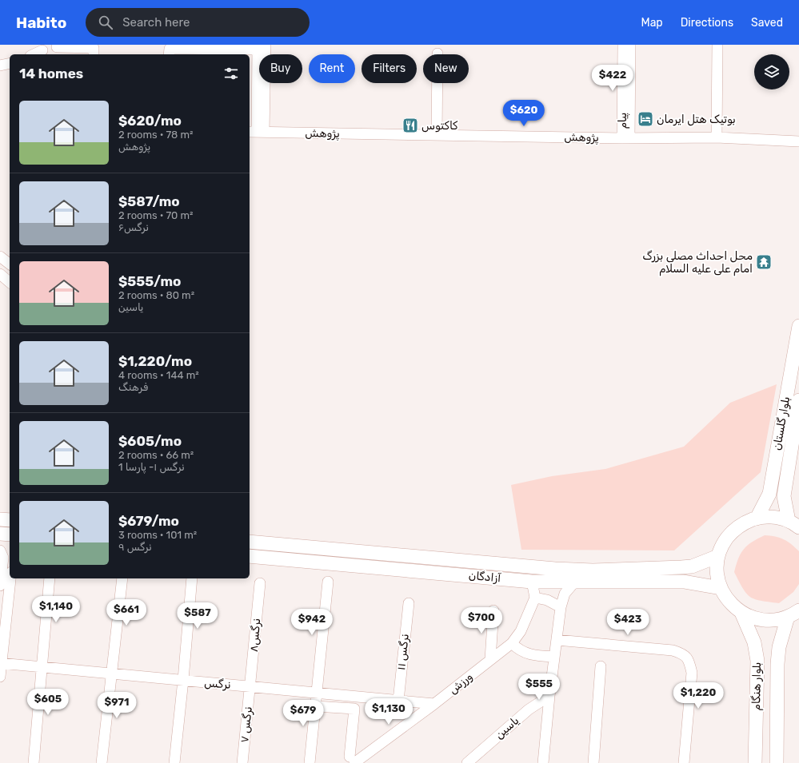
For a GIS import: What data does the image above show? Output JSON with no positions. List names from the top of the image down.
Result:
{
  "streets": {
    "main road": ["بلوار گلستان", "آزادگان", "بلوار هنگام"],
    "street": [
      "پیام",
      "پژوهش",
      "نرگس۸",
      "نرگس ۱۱",
      "ورزش",
      "نرگس",
      "نرگس ۷",
      "یاسین"
    ]
  },
  "crossings": [
    ["پیام", "پژوهش"],
    ["نرگس۸", "نرگس"],
    ["نرگس۸", "نرگس ۷"],
    ["نرگس ۱۱", "نرگس"],
    ["ورزش", "نرگس"],
    ["نرگس", "نرگس ۷"]
  ],
  "places": {
    "hotel": ["بوتیک هتل ایرمان"],
    "restaurant": ["کاکتوس"],
    "temple": ["محل احداث مصلی بزرگ امام علی علیه السلام"]
  },
  "page": {
    "header": "Habito",
    "search": "Search here",
    "nav": ["Map", "Directions", "Saved"],
    "chip": [
      "Buy",
      "Rent",
      "Filters",
      "New"
    ],
    "heading": "14 homes",
    "price": [
      "$422",
      "$620",
      "$1,140",
      "$661",
      "$587",
      "$700",
      "$942",
      "$423",
      "$555",
      "$1,220",
      "$605",
      "$971",
      "$1,130",
      "$679"
    ],
    "list": [
      {
        "name": "$620/mo",
        "note": "2 rooms · 78 m² · پژوهش"
      },
      {
        "name": "$587/mo",
        "note": "2 rooms · 70 m² · نرگس۶"
      },
      {
        "name": "$555/mo",
        "note": "2 rooms · 80 m² · یاسین"
      },
      {
        "name": "$1,220/mo",
        "note": "4 rooms · 144 m² · فرهنگ"
      },
      {
        "name": "$605/mo",
        "note": "2 rooms · 66 m² · نرگس ۱- پارسا 1"
      },
      {
        "name": "$679/mo",
        "note": "3 rooms · 101 m² · نرگس ۹"
      }
    ]
  }
}
